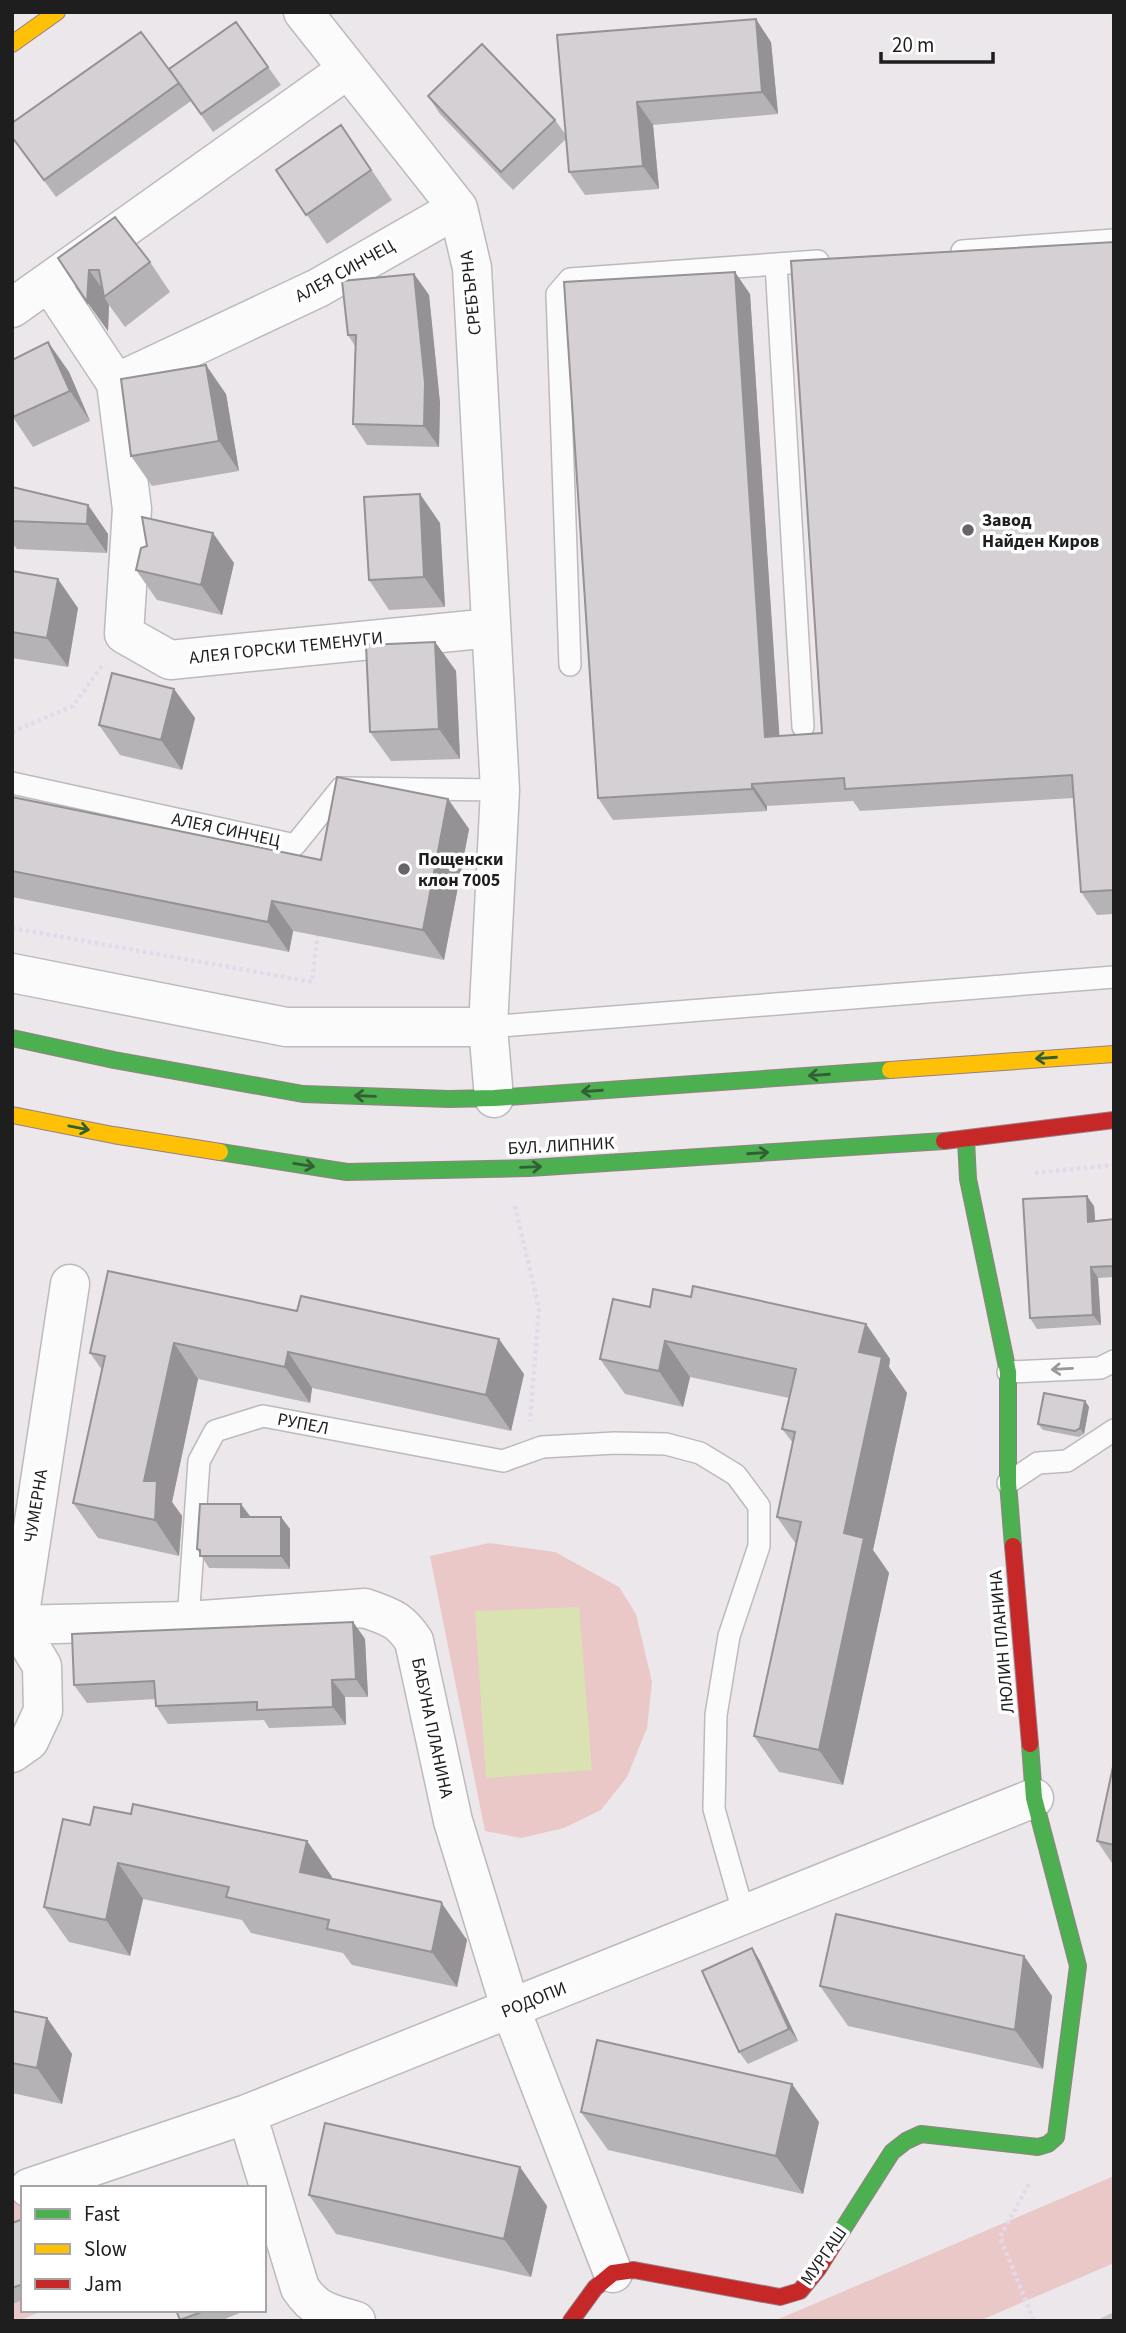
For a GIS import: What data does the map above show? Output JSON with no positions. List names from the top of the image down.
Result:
{
  "streets": {
    "main road": ["БУЛ. ЛИПНИК", "ЛЮЛИН ПЛАНИНА", "МУРГАШ"],
    "street": [
      "АЛЕЯ СИНЧЕЦ",
      "СРЕБЪРНА",
      "АЛЕЯ ГОРСКИ ТЕМЕНУГИ",
      "ЧУМЕРНА",
      "БАБУНА ПЛАНИНА",
      "РОДОПИ"
    ],
    "lane": ["РУПЕЛ"]
  },
  "crossings": [
    ["АЛЕЯ СИНЧЕЦ", "СРЕБЪРНА"],
    ["СРЕБЪРНА", "АЛЕЯ ГОРСКИ ТЕМЕНУГИ"],
    ["БУЛ. ЛИПНИК", "ЛЮЛИН ПЛАНИНА"],
    ["РУПЕЛ", "БАБУНА ПЛАНИНА"],
    ["РУПЕЛ", "РОДОПИ"],
    ["ЧУМЕРНА", "БАБУНА ПЛАНИНА"],
    ["ЛЮЛИН ПЛАНИНА", "РОДОПИ"],
    ["ЛЮЛИН ПЛАНИНА", "МУРГАШ"],
    ["БАБУНА ПЛАНИНА", "РОДОПИ"],
    ["БАБУНА ПЛАНИНА", "МУРГАШ"]
  ],
  "places": ["Завод Найден Киров", "Пощенски клон 7005"],
  "legend": ["Fast", "Slow", "Jam"],
  "scale_bar": "20 m"
}
